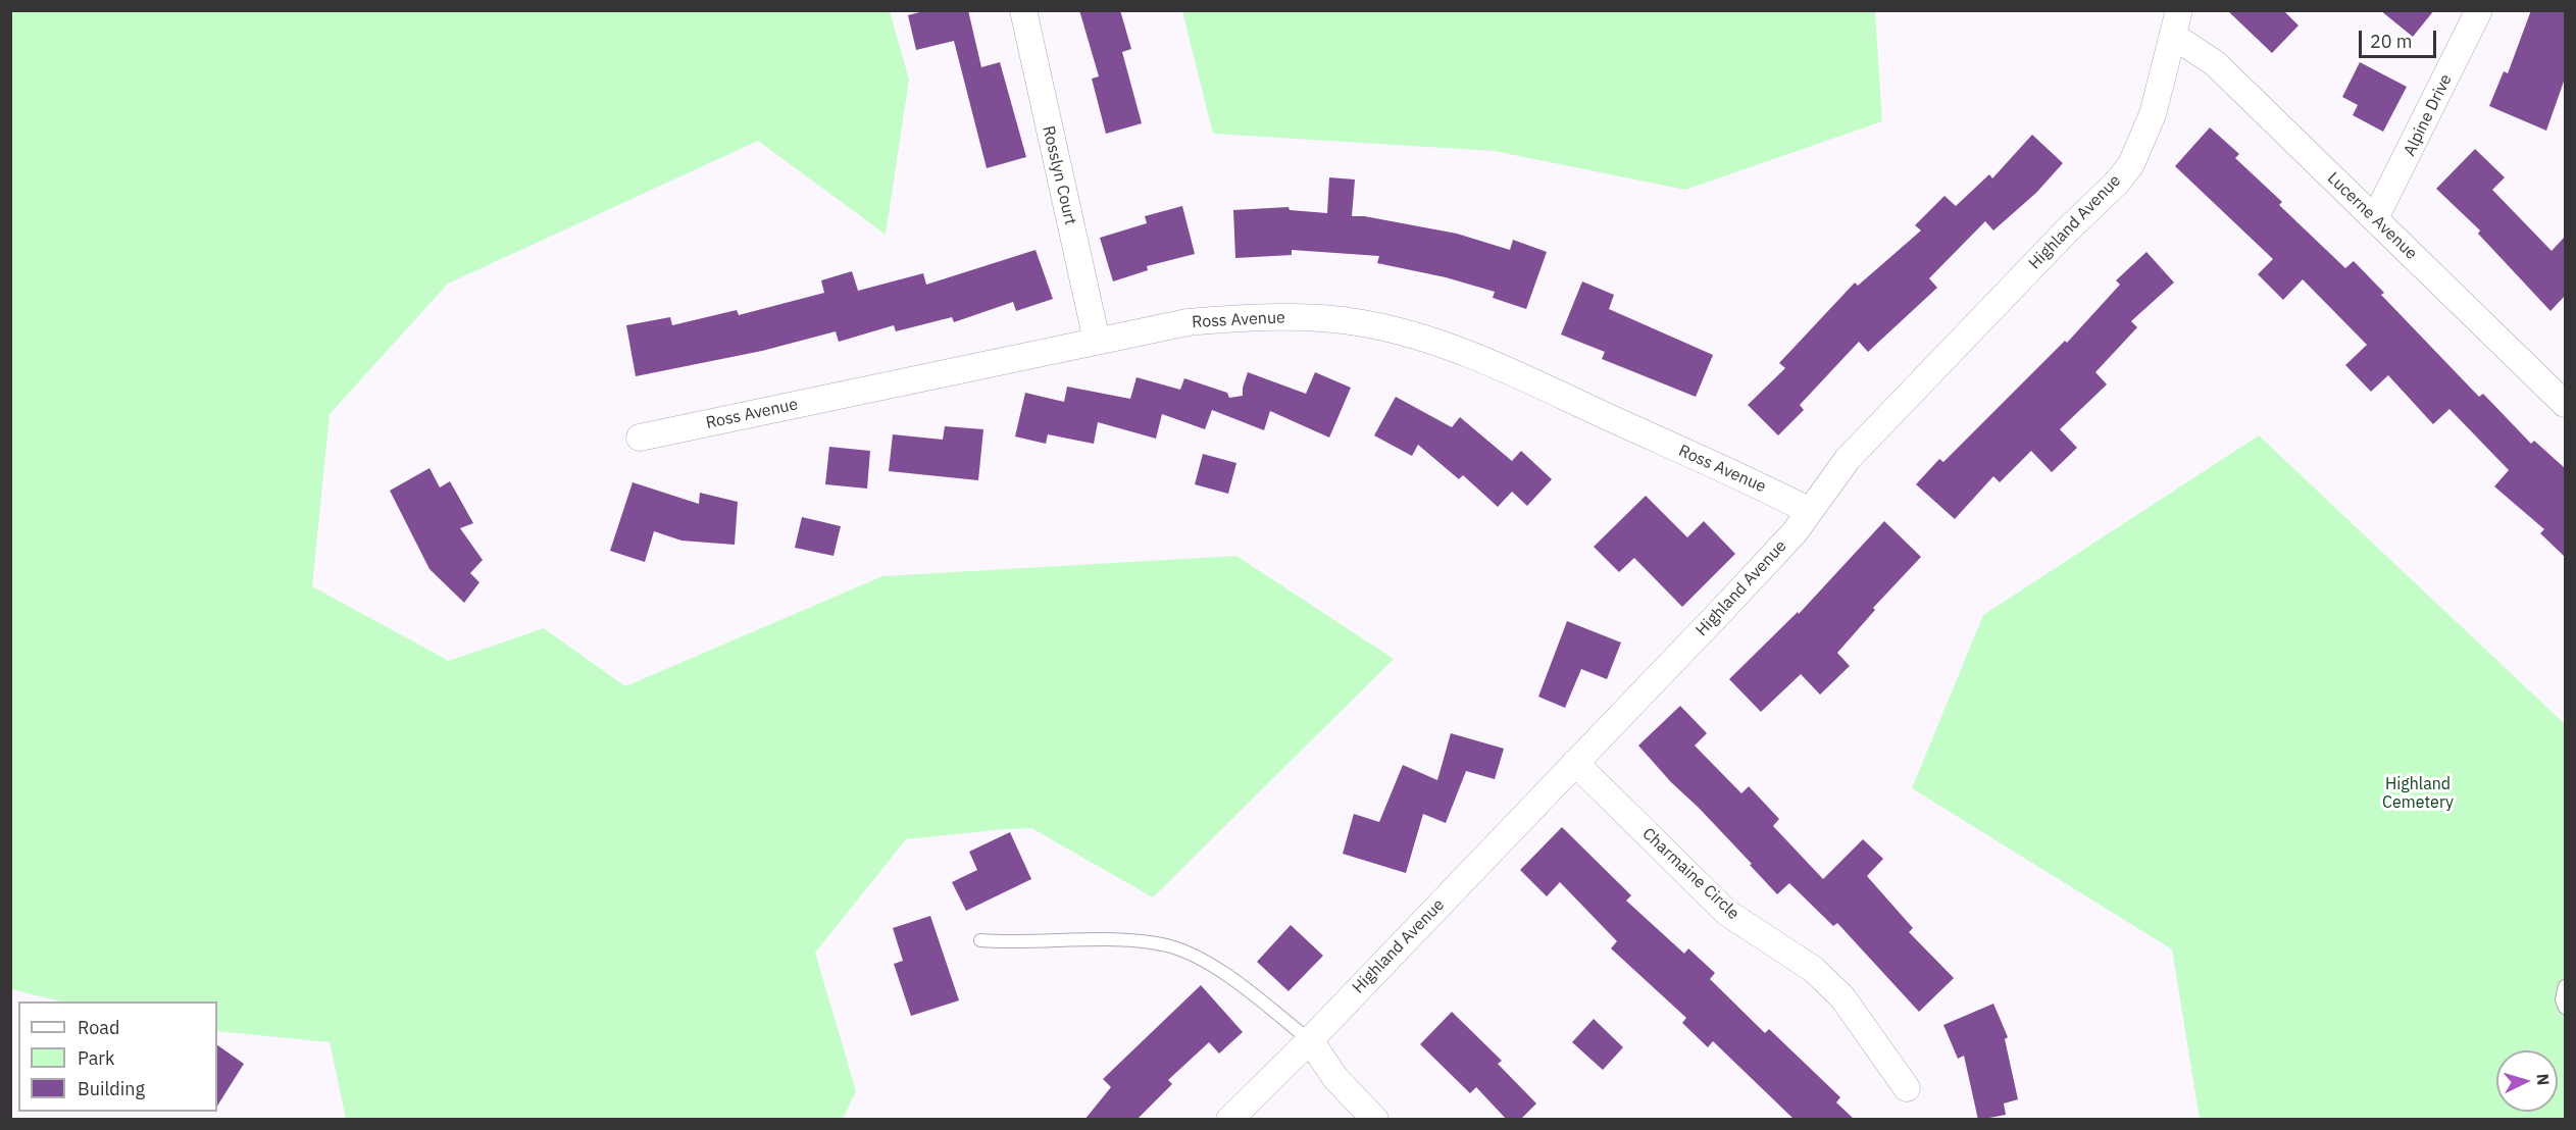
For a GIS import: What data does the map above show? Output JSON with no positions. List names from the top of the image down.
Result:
{
  "streets": {
    "street": [
      "Alpine Drive",
      "Rosslyn Court",
      "Lucerne Avenue",
      "Highland Avenue",
      "Ross Avenue",
      "Charmaine Circle"
    ]
  },
  "crossings": [
    ["Alpine Drive", "Lucerne Avenue"],
    ["Rosslyn Court", "Ross Avenue"],
    ["Lucerne Avenue", "Highland Avenue"],
    ["Highland Avenue", "Ross Avenue"],
    ["Highland Avenue", "Charmaine Circle"]
  ],
  "parks": ["Highland Cemetery"],
  "legend": ["Road", "Park", "Building"],
  "scale_bar": "20 m",
  "north": "right"
}
